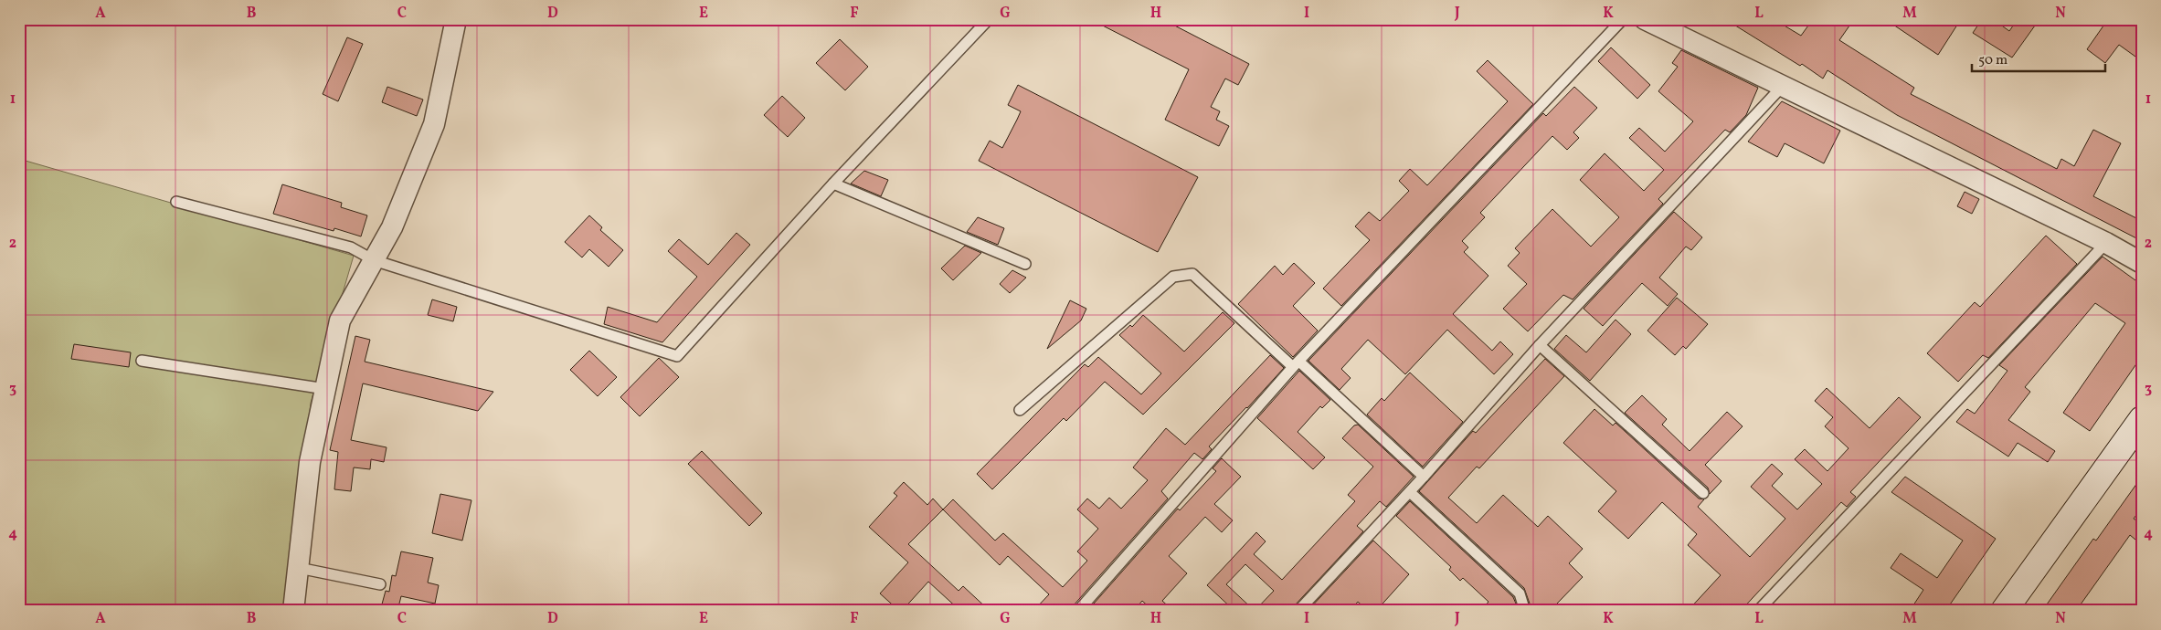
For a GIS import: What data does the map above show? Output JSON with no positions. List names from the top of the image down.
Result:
{
  "scale_bar": "50 m",
  "grid": {
    "columns": [
      "A",
      "B",
      "C",
      "D",
      "E",
      "F",
      "G",
      "H",
      "I",
      "J",
      "K",
      "L",
      "M",
      "N"
    ],
    "rows": [
      "1",
      "2",
      "3",
      "4"
    ]
  }
}
